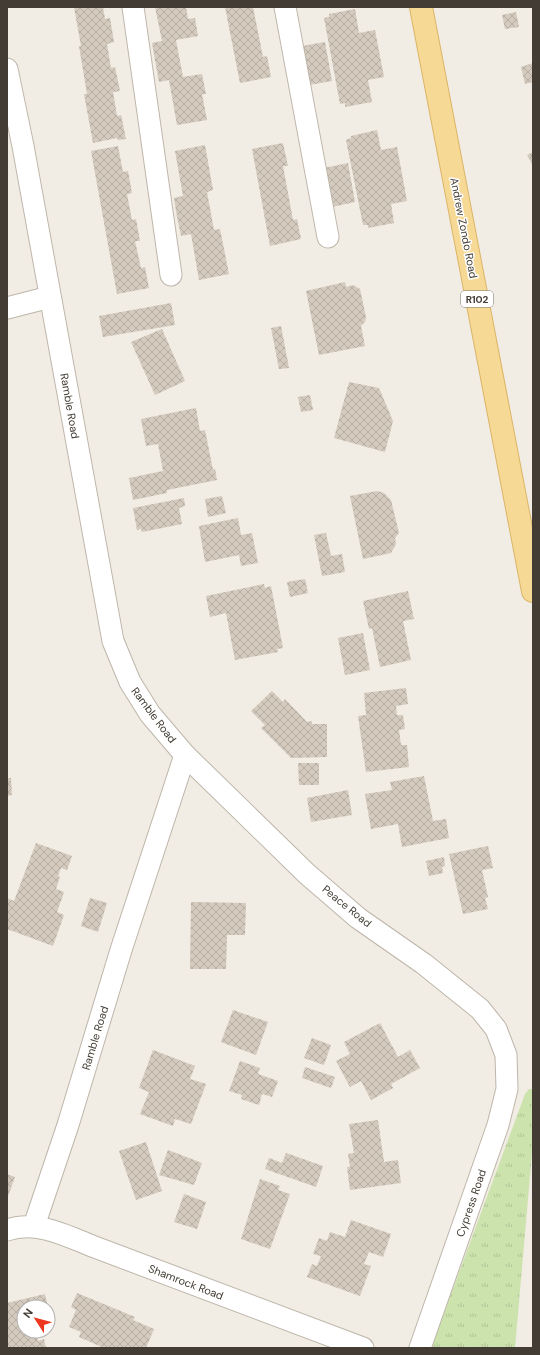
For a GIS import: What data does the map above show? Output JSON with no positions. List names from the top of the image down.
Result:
{
  "streets": {
    "main road": ["Andrew Zondo Road", "R102"],
    "street": [
      "Ramble Road",
      "Peace Road",
      "Cypress Road",
      "Shamrock Road"
    ]
  },
  "crossings": [
    ["Ramble Road", "Peace Road"],
    ["Ramble Road", "Shamrock Road"],
    ["Peace Road", "Cypress Road"]
  ],
  "north": "top left"
}
